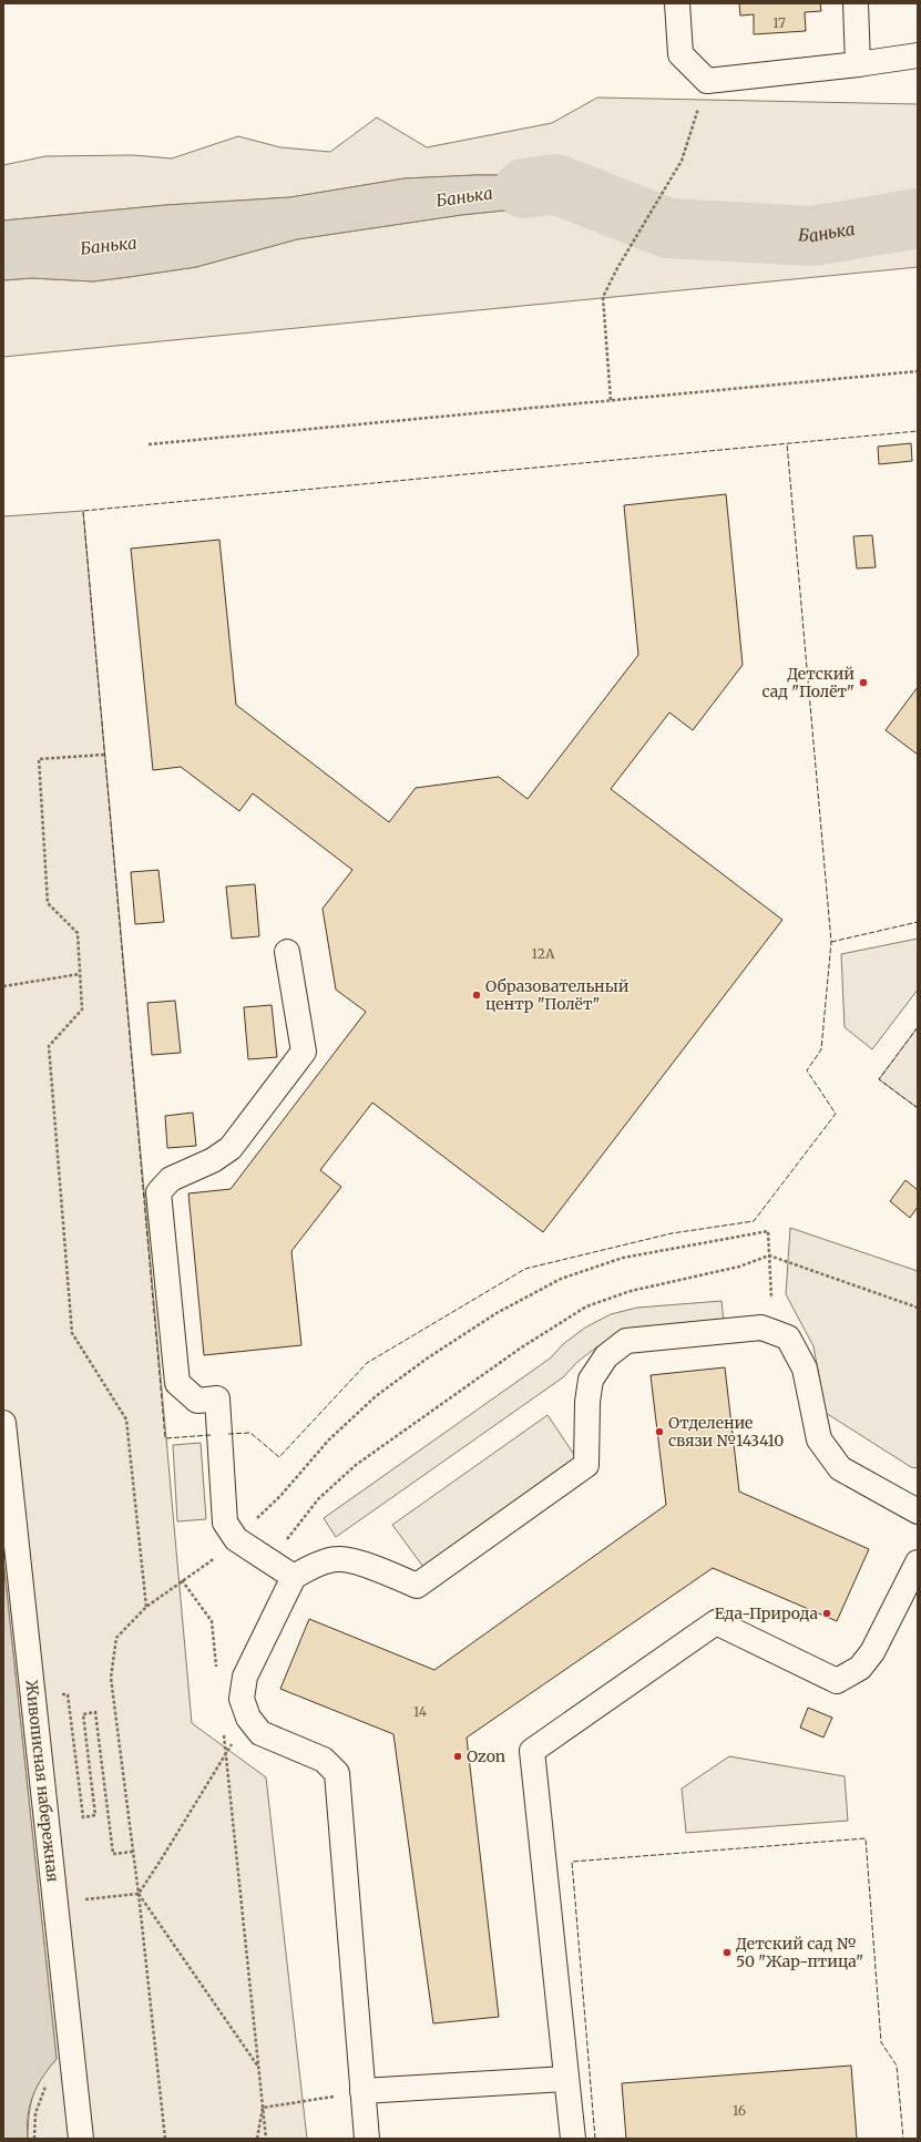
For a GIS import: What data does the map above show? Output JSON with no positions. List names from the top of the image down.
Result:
{
  "streets": {
    "street": ["Живописная набережная"]
  },
  "water": ["Банька"],
  "places": [
    "Детский сад \"Полёт\"",
    "Образовательный центр \"Полёт\"",
    "Отделение связи №143410",
    "Еда-Природа",
    "Ozon",
    "Детский сад № 50 \"Жар-птица\""
  ],
  "house_numbers": [
    "17",
    "12А",
    "14",
    "16"
  ]
}
